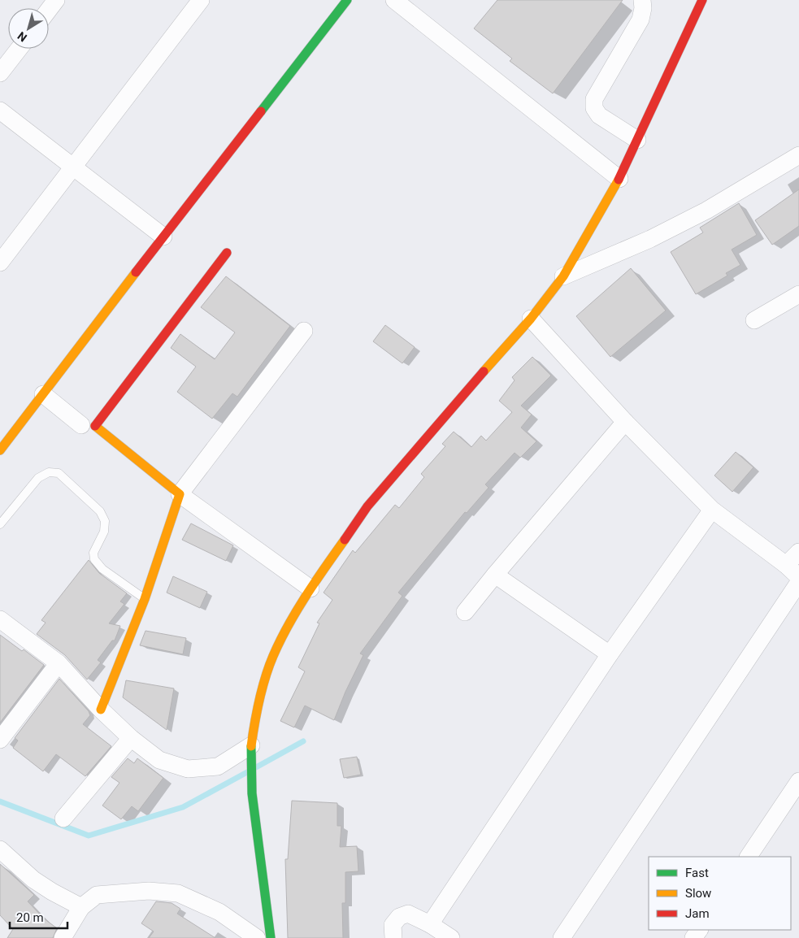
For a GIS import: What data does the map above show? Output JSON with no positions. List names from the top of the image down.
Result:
{
  "legend": ["Fast", "Slow", "Jam"],
  "scale_bar": "20 m",
  "north": "bottom left"
}
